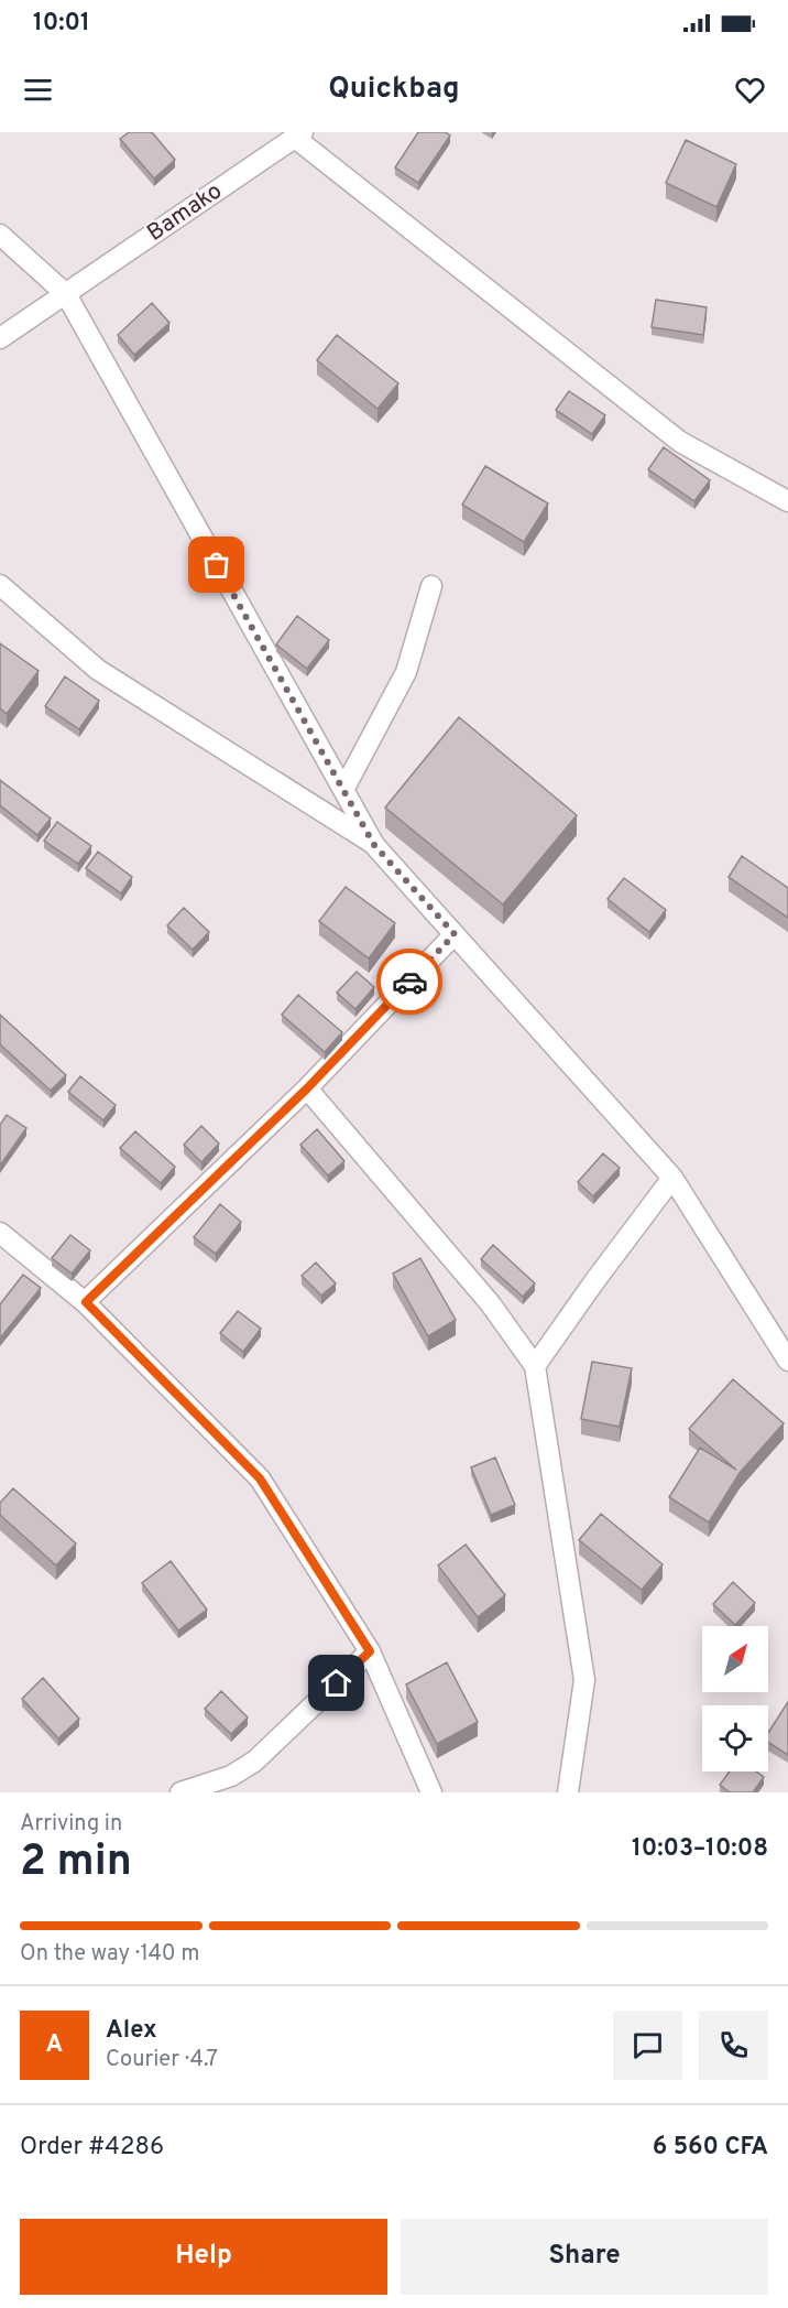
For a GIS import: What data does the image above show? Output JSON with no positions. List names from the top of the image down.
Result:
{
  "streets": {
    "street": ["Bamako"]
  },
  "north": "top right",
  "page": {
    "status": "10:01",
    "header": "Quickbag",
    "heading": ["2 min", "Arriving in", "10:03–10:08"],
    "panel": [
      "Alex",
      "Courier · 4.7",
      "Order #4286",
      "6 560 CFA"
    ],
    "bar": "On the way · 140 m",
    "round": "A",
    "buttons": ["Help", "Share"]
  }
}
